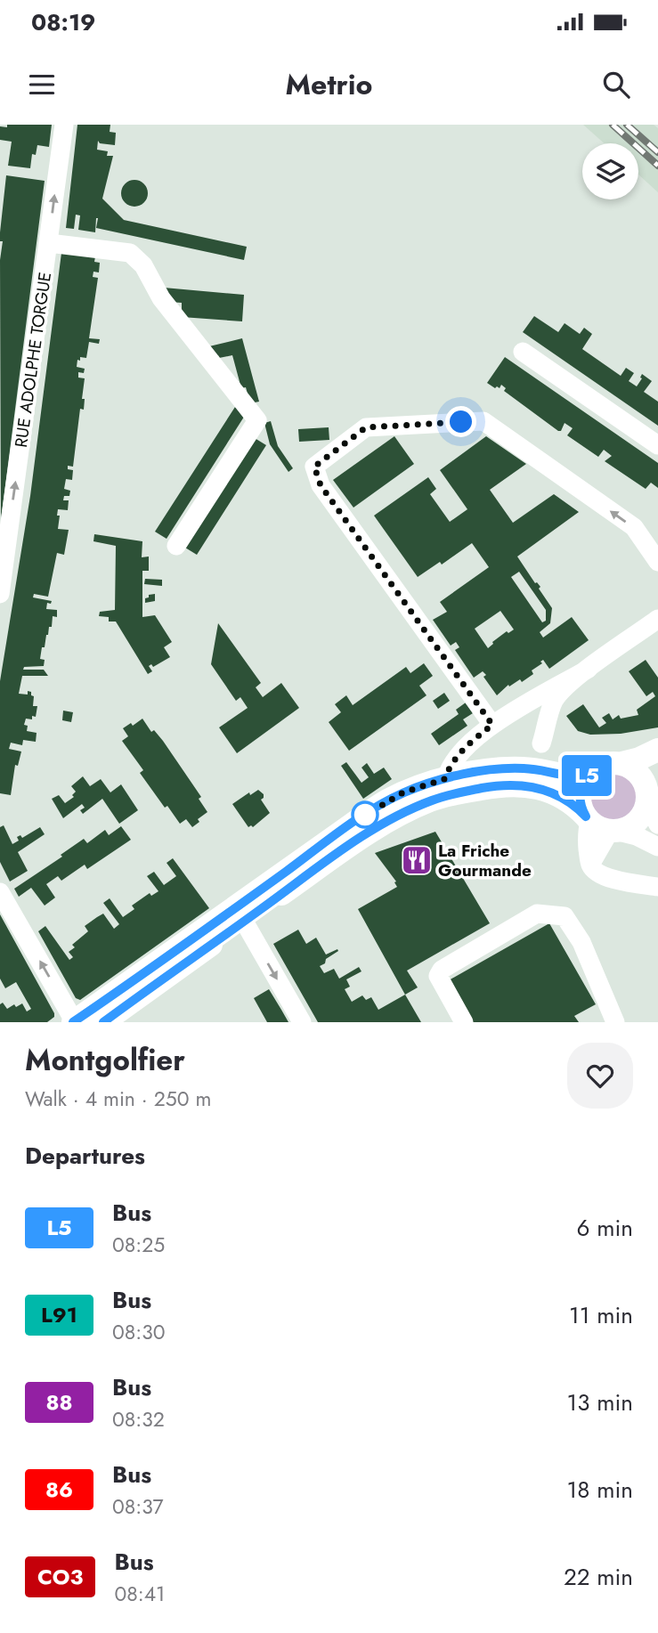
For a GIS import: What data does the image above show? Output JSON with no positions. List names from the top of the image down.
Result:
{
  "streets": {
    "street": ["RUE ADOLPHE TORGUE"]
  },
  "one_way": ["RUE ADOLPHE TORGUE"],
  "places": {
    "restaurant": ["La Friche Gourmande"]
  },
  "lines": ["bus line L5"],
  "page": {
    "status": "08:19",
    "header": "Metrio",
    "on_map": "L5",
    "heading": [
      ["Montgolfier", "Walk · 4 min · 250 m"],
      "Departures"
    ],
    "list": [
      {
        "mark": "L5",
        "name": "Bus",
        "note": "08:25",
        "value": "6 min"
      },
      {
        "mark": "L91",
        "name": "Bus",
        "note": "08:30",
        "value": "11 min"
      },
      {
        "mark": "88",
        "name": "Bus",
        "note": "08:32",
        "value": "13 min"
      },
      {
        "mark": "86",
        "name": "Bus",
        "note": "08:37",
        "value": "18 min"
      },
      {
        "mark": "CO3",
        "name": "Bus",
        "note": "08:41",
        "value": "22 min"
      }
    ]
  }
}
